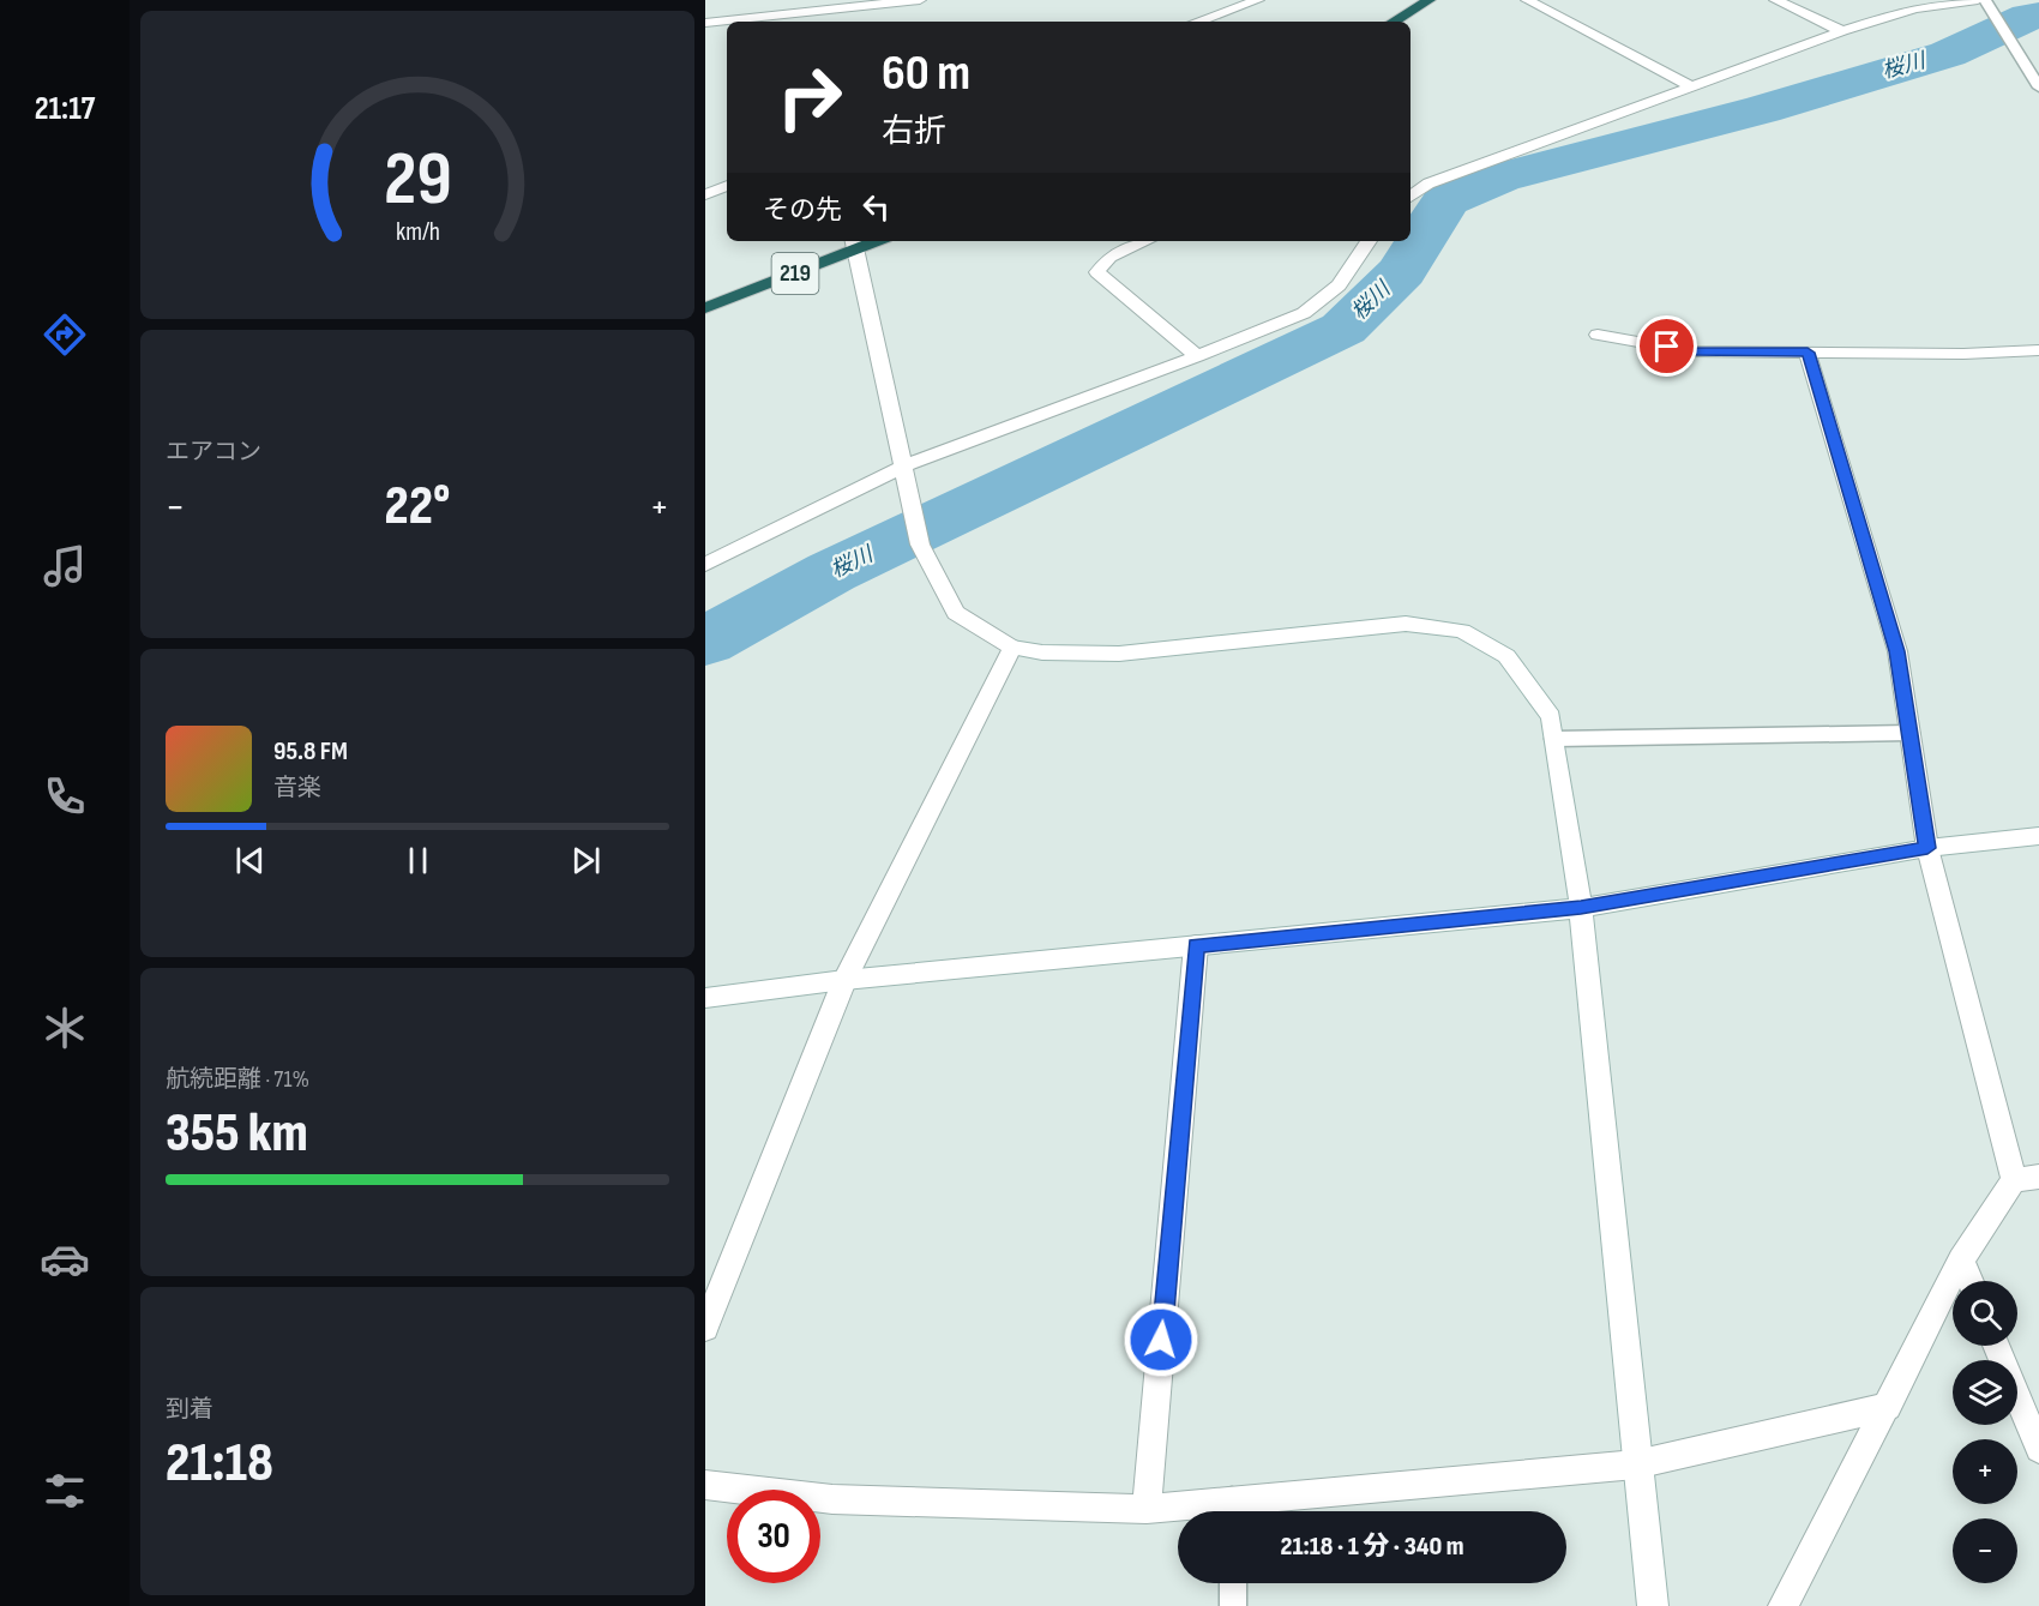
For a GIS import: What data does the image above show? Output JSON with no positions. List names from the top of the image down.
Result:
{
  "streets": {
    "highway": ["219"]
  },
  "water": ["桜川"],
  "page": {
    "tabs": "21:17",
    "turn": ["60 m", "右折"],
    "then": "その先",
    "tile": [
      "エアコン",
      ["航続距離 · 71%", "355 km"],
      ["到着", "21:18"]
    ],
    "heat": ["−", "22°", "+"],
    "song": ["95.8 FM", "音楽"],
    "map_buttons": ["+", "−"],
    "limit": "30",
    "trip": "21:18 · 1 分 · 340 m",
    "gauge": ["29", "km/h"]
  }
}
